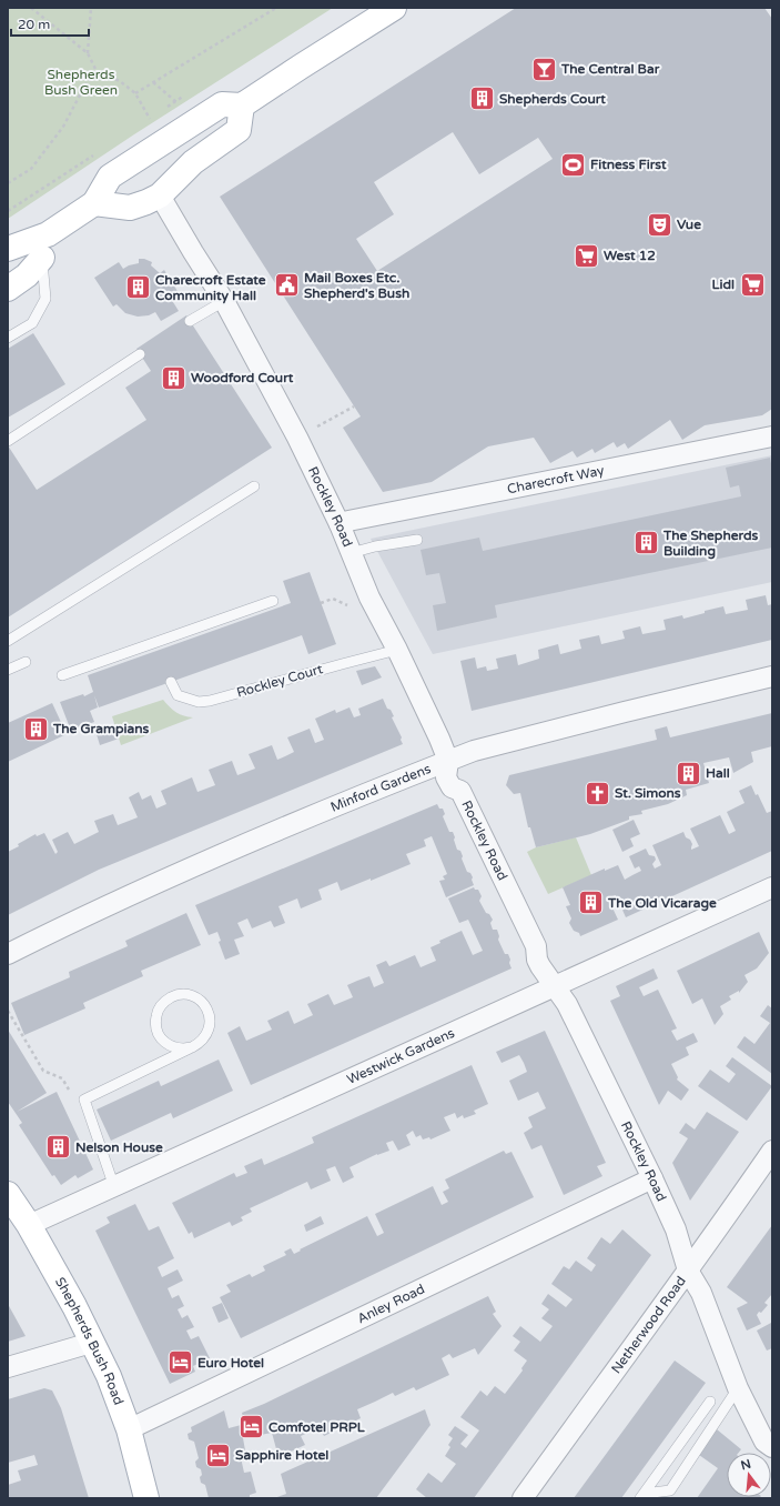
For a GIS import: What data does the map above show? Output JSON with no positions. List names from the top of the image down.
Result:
{
  "streets": {
    "main road": ["Shepherds Bush Road"],
    "street": [
      "Charecroft Way",
      "Rockley Road",
      "Minford Gardens",
      "Westwick Gardens",
      "Anley Road",
      "Netherwood Road"
    ],
    "lane": ["Rockley Court"]
  },
  "crossings": [
    ["Charecroft Way", "Rockley Road"],
    ["Rockley Road", "Rockley Court"],
    ["Rockley Road", "Minford Gardens"],
    ["Rockley Road", "Westwick Gardens"],
    ["Rockley Road", "Anley Road"],
    ["Rockley Road", "Netherwood Road"],
    ["Westwick Gardens", "Shepherds Bush Road"],
    ["Anley Road", "Shepherds Bush Road"]
  ],
  "parks": ["Shepherds Bush Green"],
  "places": {
    "bar": ["The Central Bar"],
    "building": [
      "Shepherds Court",
      "Charecroft Estate Community Hall",
      "Woodford Court",
      "The Shepherds Building",
      "The Grampians",
      "Hall",
      "The Old Vicarage",
      "Nelson House"
    ],
    "sports": ["Fitness First"],
    "theatre": ["Vue"],
    "supermarket": ["West 12", "Lidl"],
    "public building": ["Mail Boxes Etc. Shepherd's Bush"],
    "church": ["St. Simons"],
    "hotel": ["Euro Hotel", "Comfotel PRPL", "Sapphire Hotel"]
  },
  "scale_bar": "20 m",
  "north": "top"
}
